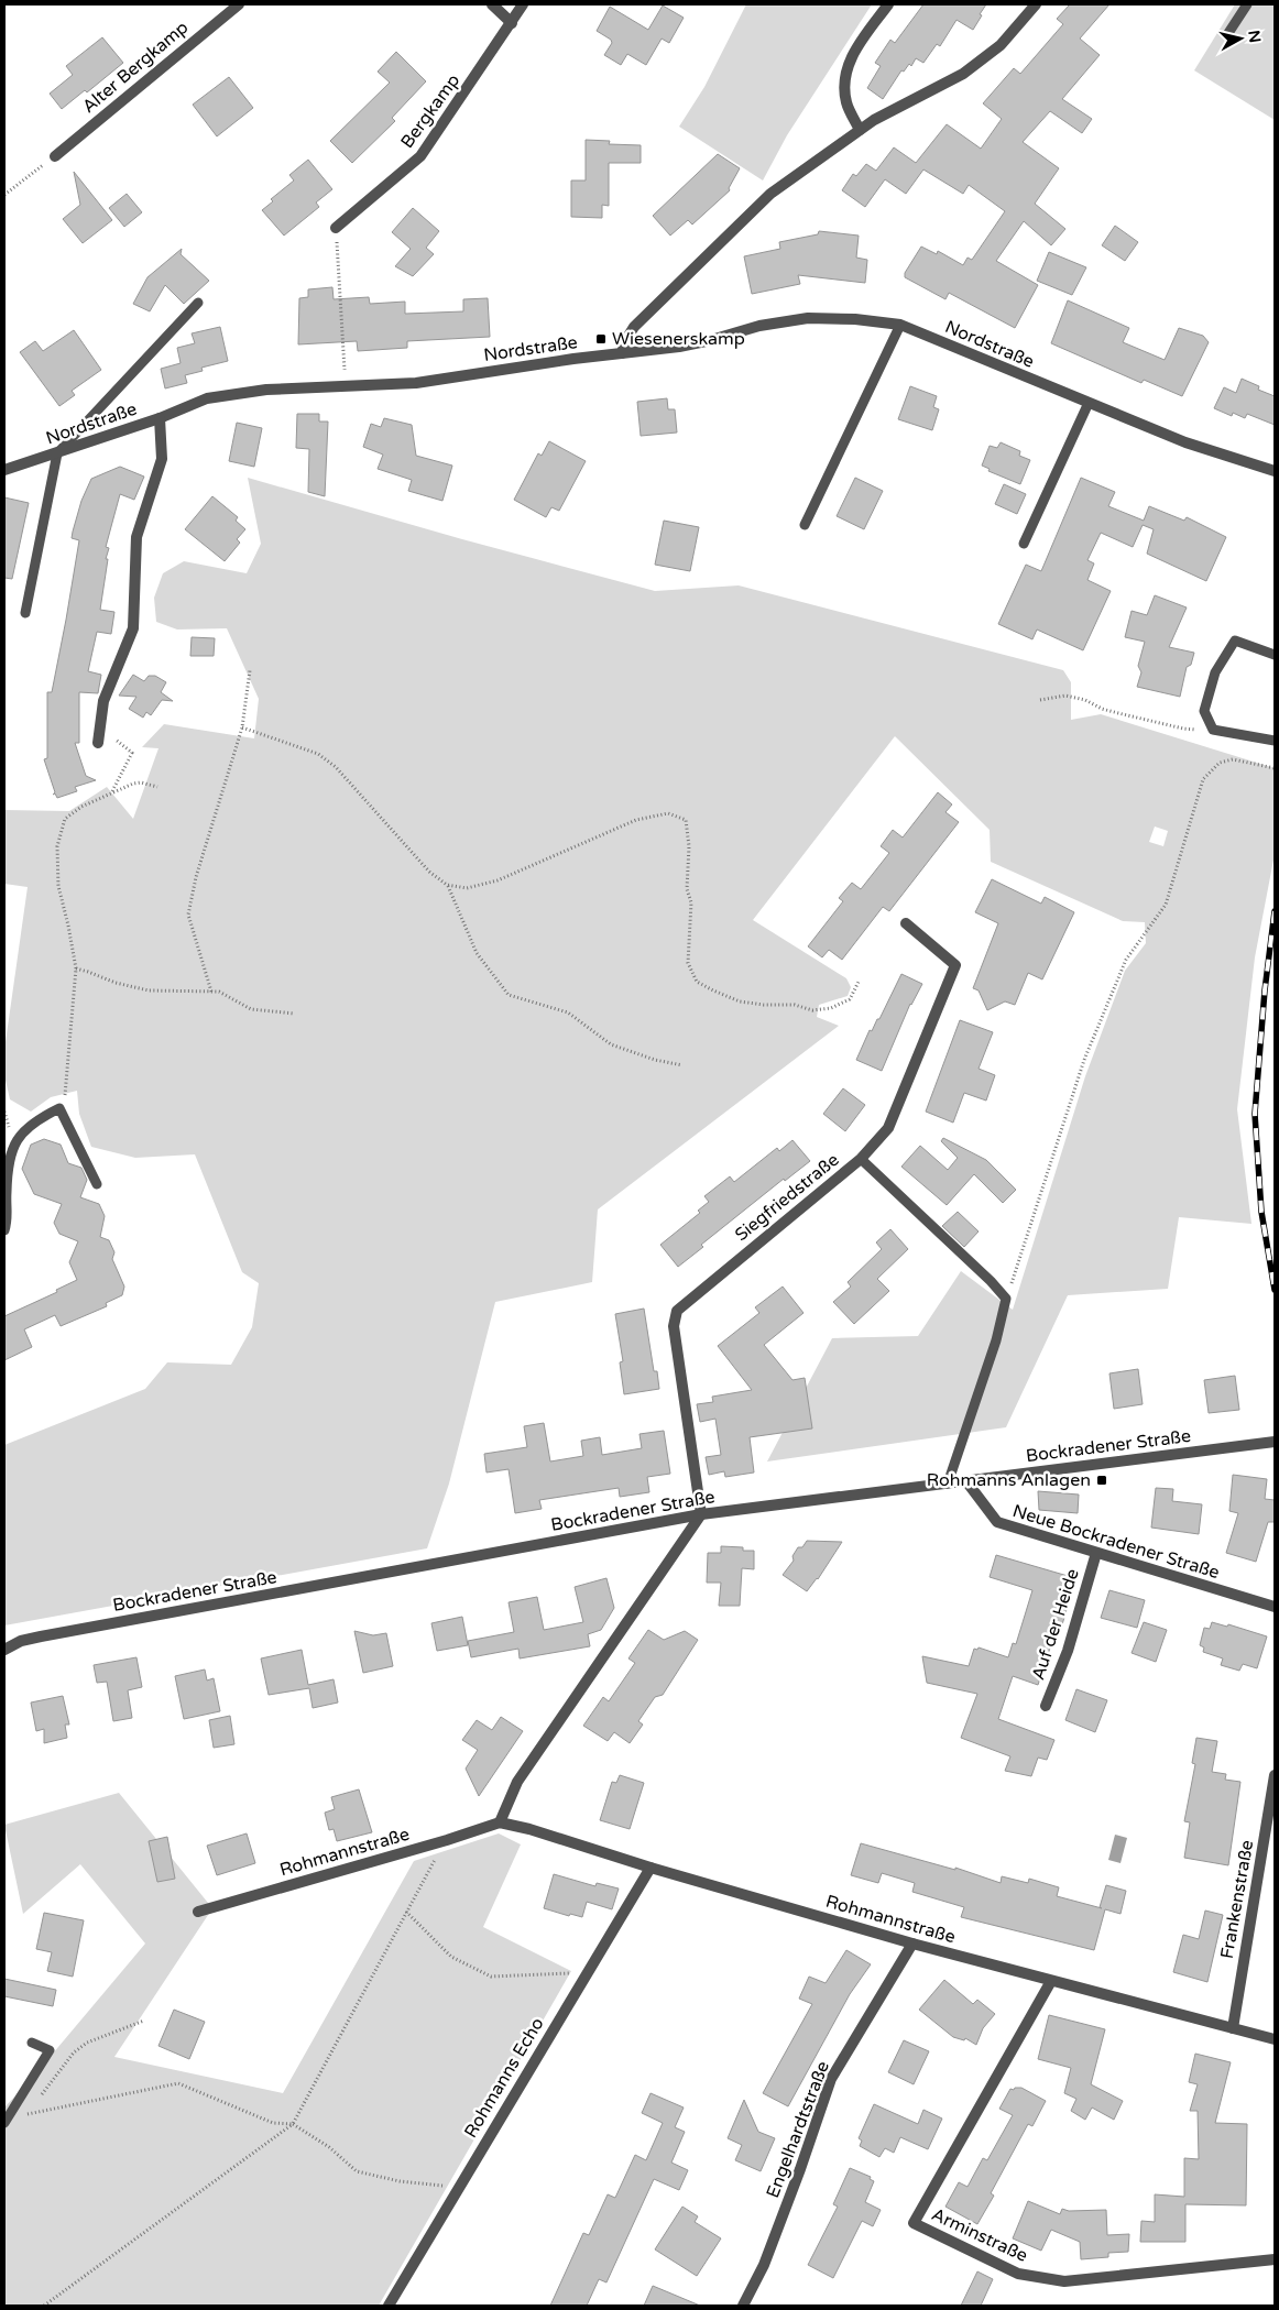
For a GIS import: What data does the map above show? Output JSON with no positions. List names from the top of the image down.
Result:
{
  "streets": {
    "street": [
      "Alter Bergkamp",
      "Bergkamp",
      "Nordstraße",
      "Siegfriedstraße",
      "Bockradener Straße",
      "Neue Bockradener Straße",
      "Auf der Heide",
      "Rohmannstraße",
      "Frankenstraße",
      "Rohmanns Echo",
      "Engelhardtstraße",
      "Arminstraße"
    ]
  },
  "crossings": [
    ["Siegfriedstraße", "Bockradener Straße"],
    ["Bockradener Straße", "Neue Bockradener Straße"],
    ["Neue Bockradener Straße", "Auf der Heide"],
    ["Rohmannstraße", "Frankenstraße"],
    ["Rohmannstraße", "Rohmanns Echo"],
    ["Rohmannstraße", "Engelhardtstraße"],
    ["Rohmannstraße", "Arminstraße"]
  ],
  "places": {
    "transit": ["Wiesenerskamp", "Rohmanns Anlagen"]
  },
  "north": "right"
}
